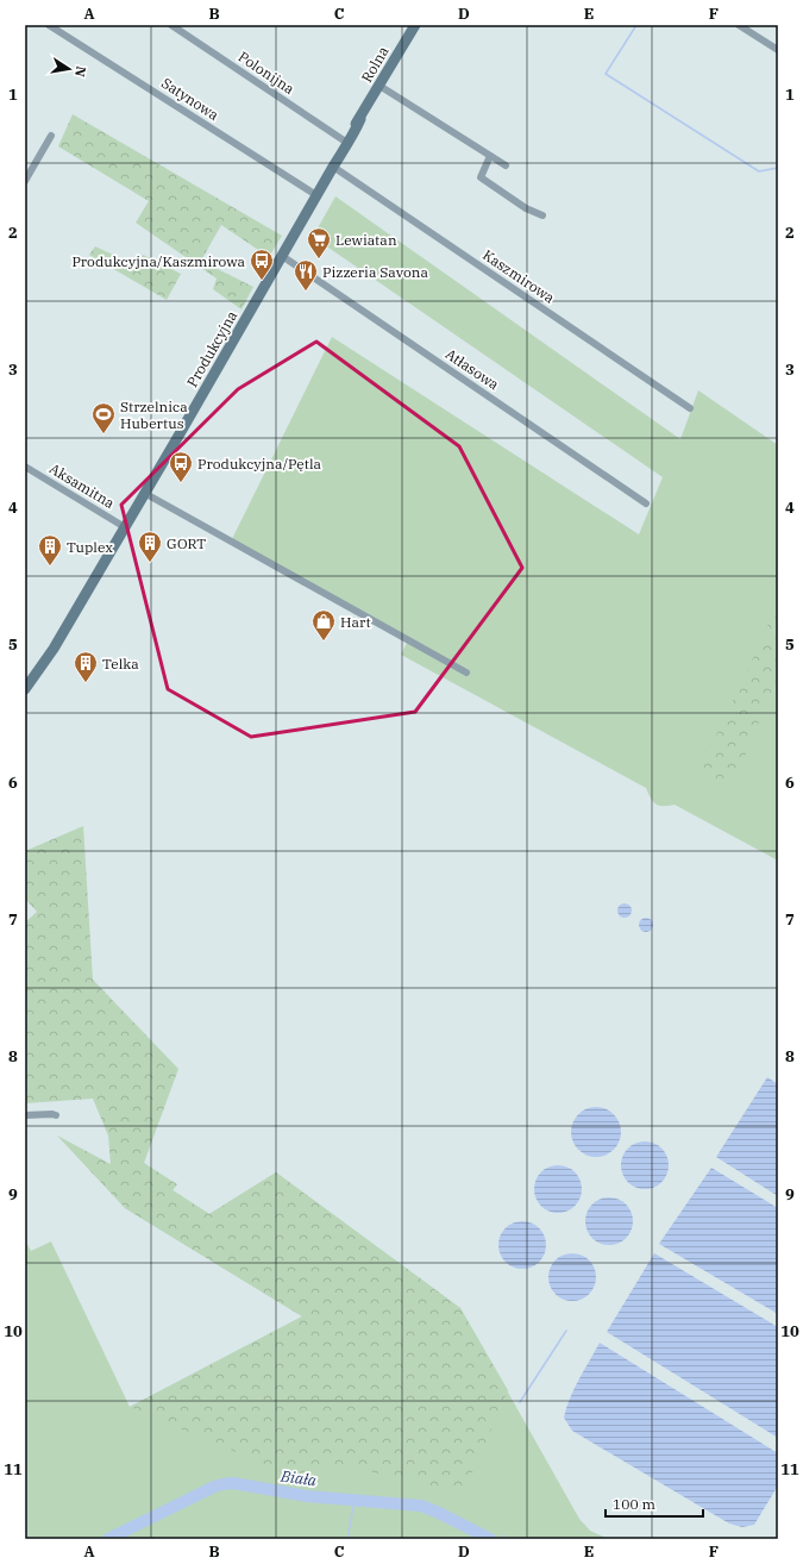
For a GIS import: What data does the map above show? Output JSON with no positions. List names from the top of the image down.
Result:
{
  "streets": {
    "street": [
      "Rolna",
      "Polonijna",
      "Satynowa",
      "Kaszmirowa",
      "Produkcyjna",
      "Atłasowa",
      "Aksamitna"
    ]
  },
  "crossings": [
    ["Rolna", "Polonijna"],
    ["Rolna", "Produkcyjna"],
    ["Polonijna", "Produkcyjna"],
    ["Satynowa", "Produkcyjna"],
    ["Kaszmirowa", "Produkcyjna"],
    ["Produkcyjna", "Atłasowa"],
    ["Produkcyjna", "Aksamitna"]
  ],
  "water": ["Biała"],
  "places": {
    "supermarket": ["Lewiatan"],
    "bus stop": ["Produkcyjna/Kaszmirowa", "Produkcyjna/Pętla"],
    "restaurant": ["Pizzeria Savona"],
    "sports": ["Strzelnica Hubertus"],
    "building": ["GORT", "Tuplex", "Telka"],
    "shop": ["Hart"]
  },
  "scale_bar": "100 m",
  "north": "right",
  "grid": {
    "columns": [
      "A",
      "B",
      "C",
      "D",
      "E",
      "F"
    ],
    "rows": [
      "1",
      "2",
      "3",
      "4",
      "5",
      "6",
      "7",
      "8",
      "9",
      "10",
      "11"
    ]
  }
}
